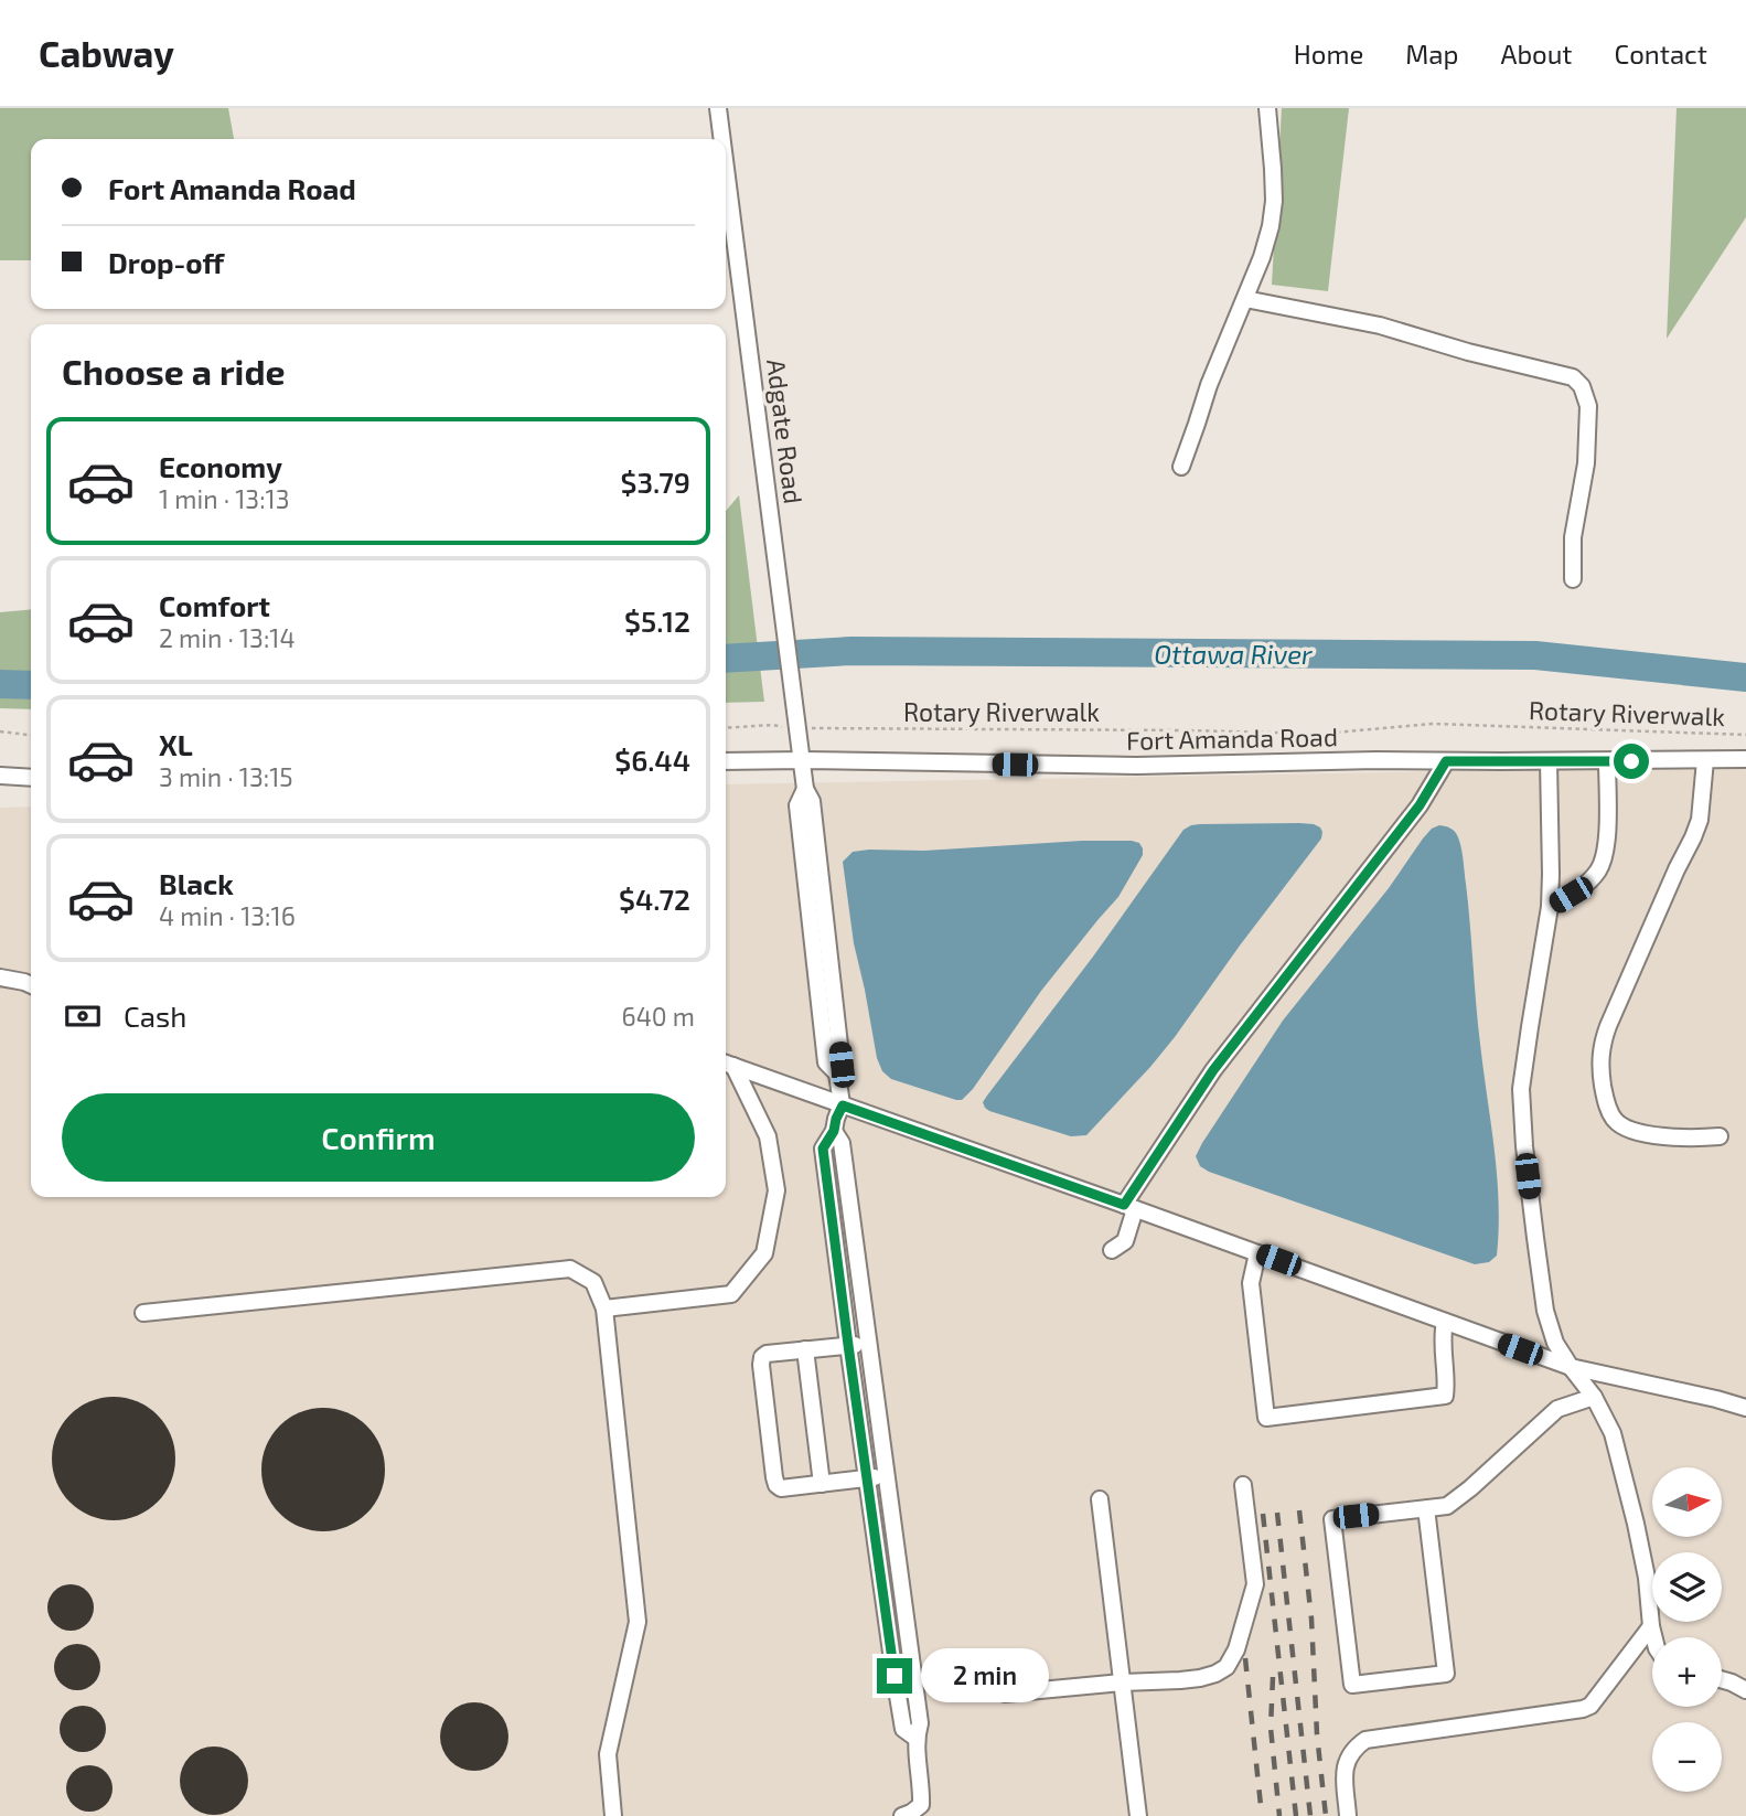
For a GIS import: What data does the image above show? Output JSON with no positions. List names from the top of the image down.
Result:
{
  "streets": {
    "street": ["Adgate Road", "Fort Amanda Road"],
    "path": ["Rotary Riverwalk"]
  },
  "crossings": [
    ["Adgate Road", "Rotary Riverwalk"],
    ["Adgate Road", "Fort Amanda Road"]
  ],
  "water": ["Ottawa River"],
  "north": "right",
  "page": {
    "header": "Cabway",
    "nav": [
      "Home",
      "Map",
      "About",
      "Contact"
    ],
    "banner": ["Fort Amanda Road", "Drop-off"],
    "heading": "Choose a ride",
    "list": [
      {
        "name": "Economy",
        "note": "1 min · 13:13",
        "value": "$3.79"
      },
      {
        "name": "Comfort",
        "note": "2 min · 13:14",
        "value": "$5.12"
      },
      {
        "name": "XL",
        "note": "3 min · 13:15",
        "value": "$6.44"
      },
      {
        "name": "Black",
        "note": "4 min · 13:16",
        "value": "$4.72"
      }
    ],
    "pay": ["Cash", "640 m"],
    "buttons": "Confirm",
    "map_buttons": ["+", "−"],
    "bubble": "2 min"
  }
}
